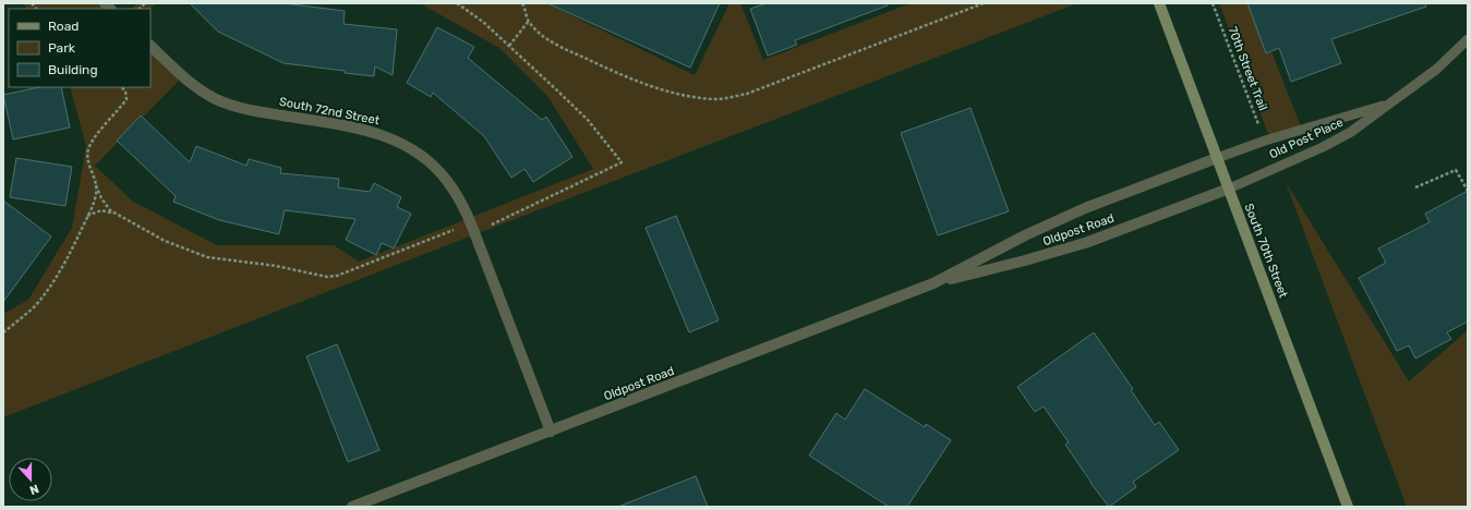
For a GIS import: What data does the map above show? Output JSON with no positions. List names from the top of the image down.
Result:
{
  "streets": {
    "main road": ["South 70th Street"],
    "street": ["South 72nd Street", "Oldpost Road"],
    "lane": ["Old Post Place"],
    "path": ["70th Street Trail"]
  },
  "crossings": [
    ["70th Street Trail", "Old Post Place"],
    ["South 72nd Street", "Oldpost Road"],
    ["Old Post Place", "Oldpost Road"],
    ["Old Post Place", "South 70th Street"],
    ["Oldpost Road", "South 70th Street"]
  ],
  "legend": ["Road", "Park", "Building"],
  "north": "bottom"
}
